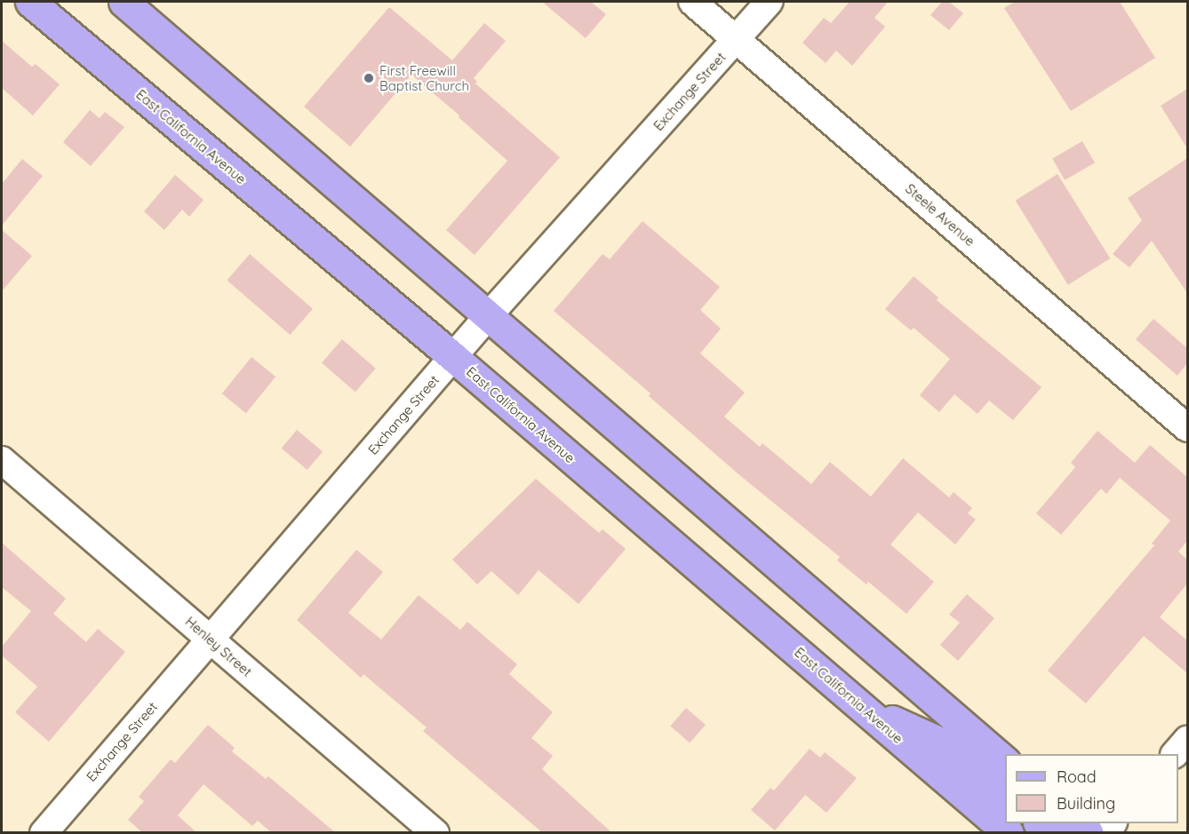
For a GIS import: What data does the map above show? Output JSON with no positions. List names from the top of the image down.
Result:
{
  "streets": {
    "main road": ["East California Avenue"],
    "street": ["Exchange Street", "Steele Avenue", "Henley Street"]
  },
  "crossings": [
    ["Exchange Street", "East California Avenue"],
    ["Exchange Street", "Steele Avenue"],
    ["Exchange Street", "Henley Street"]
  ],
  "places": ["First Freewill Baptist Church"],
  "legend": ["Road", "Building"]
}
